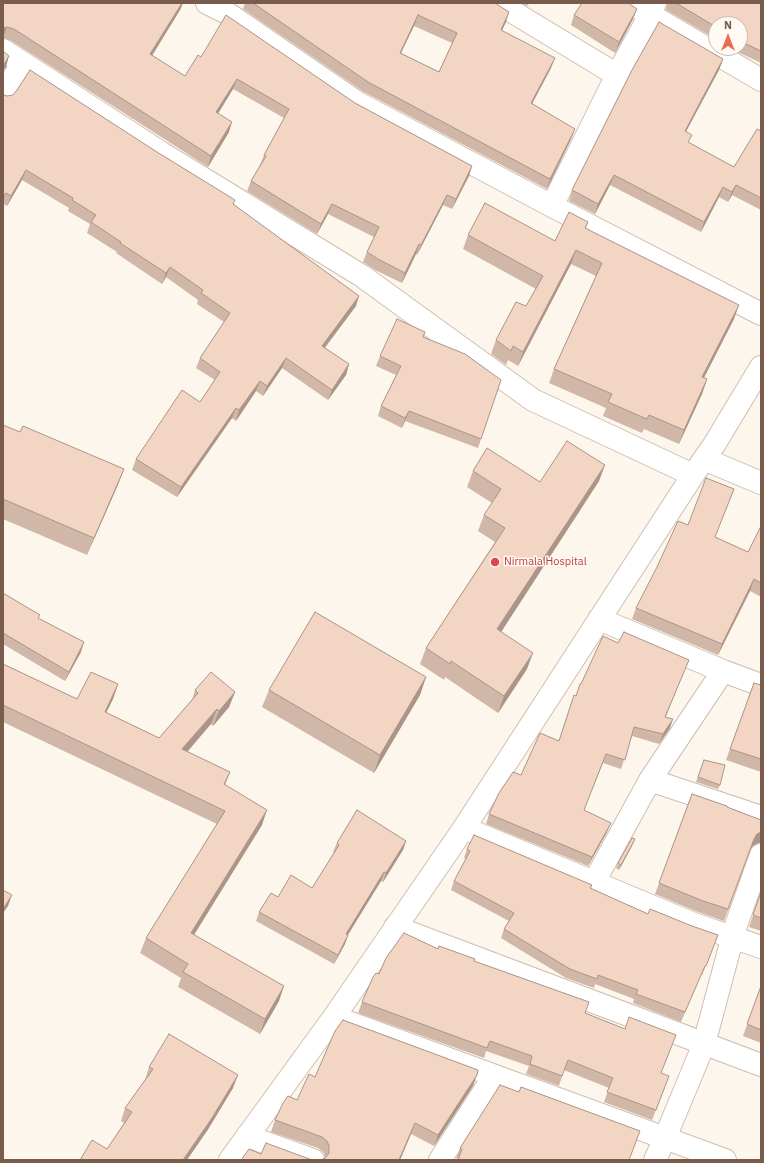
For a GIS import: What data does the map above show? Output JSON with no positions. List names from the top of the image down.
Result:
{
  "places": ["Nirmala Hospital"],
  "north": "top"
}
